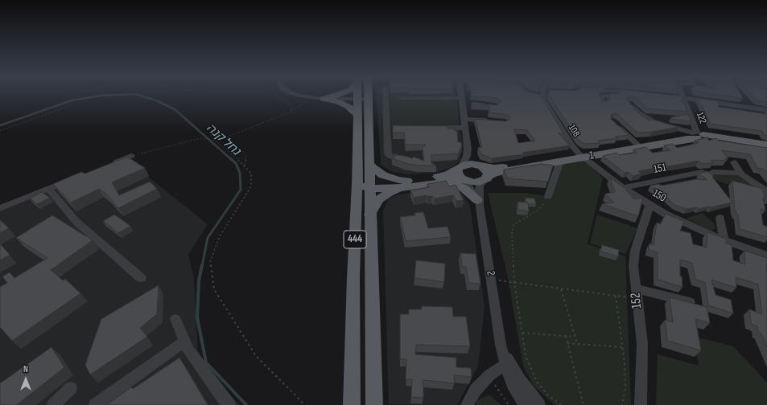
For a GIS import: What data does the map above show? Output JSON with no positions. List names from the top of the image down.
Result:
{
  "streets": {
    "main road": ["1", "444"],
    "street": [
      "122",
      "108",
      "151",
      "150",
      "2",
      "152"
    ]
  },
  "crossings": [
    ["122", "1"],
    ["108", "1"],
    ["108", "150"],
    ["1", "150"],
    ["1", "2"],
    ["151", "150"],
    ["150", "152"]
  ],
  "water": ["נחל קנה"],
  "north": "top"
}
